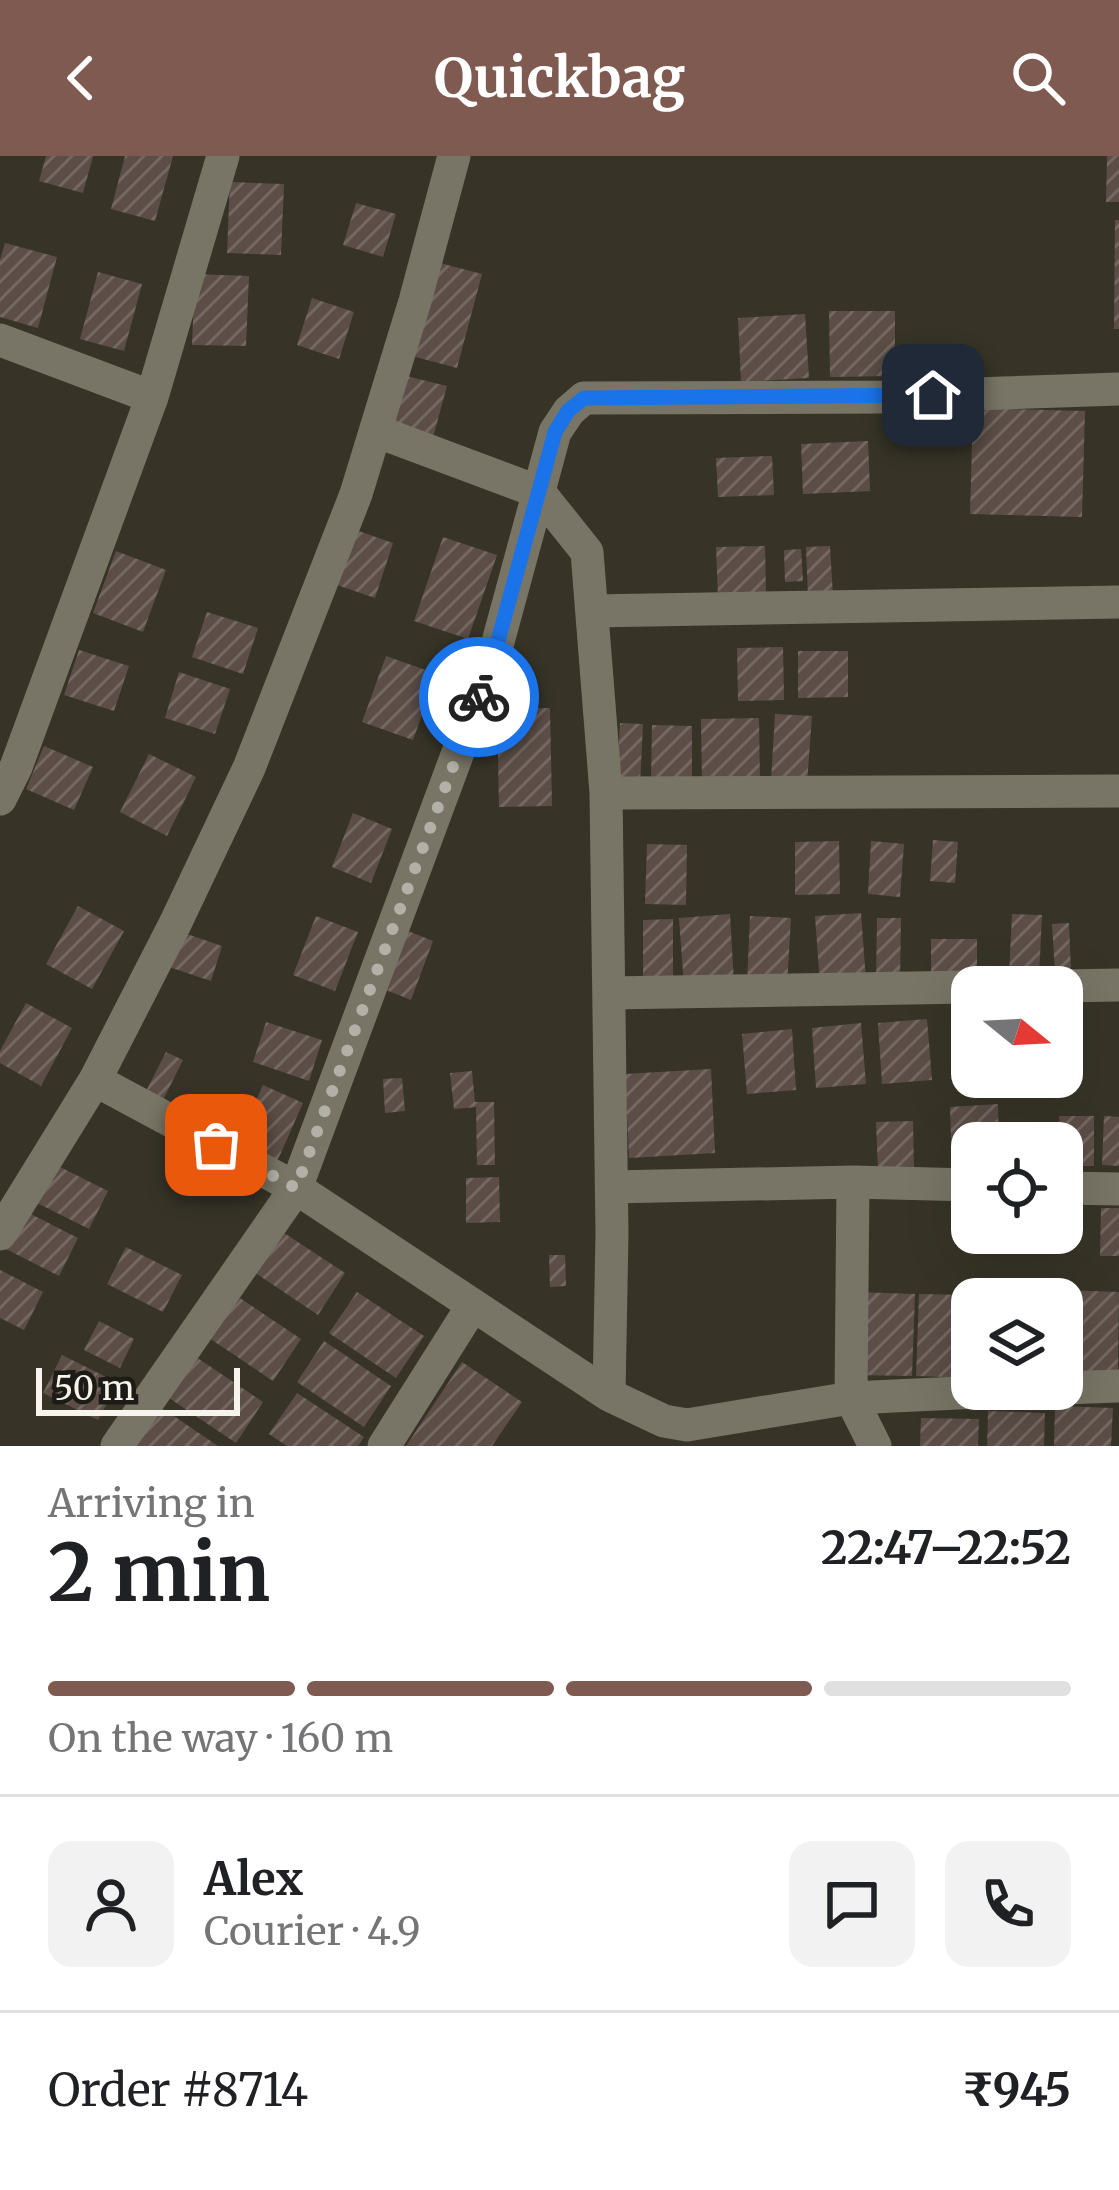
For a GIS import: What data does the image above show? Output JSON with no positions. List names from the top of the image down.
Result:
{
  "scale_bar": "50 m",
  "north": "right",
  "page": {
    "header": "Quickbag",
    "scale": "50 m",
    "heading": ["2 min", "Arriving in", "22:47–22:52"],
    "panel": [
      "Alex",
      "Courier · 4.9",
      "Order #8714",
      "₹945"
    ],
    "bar": "On the way · 160 m"
  }
}
